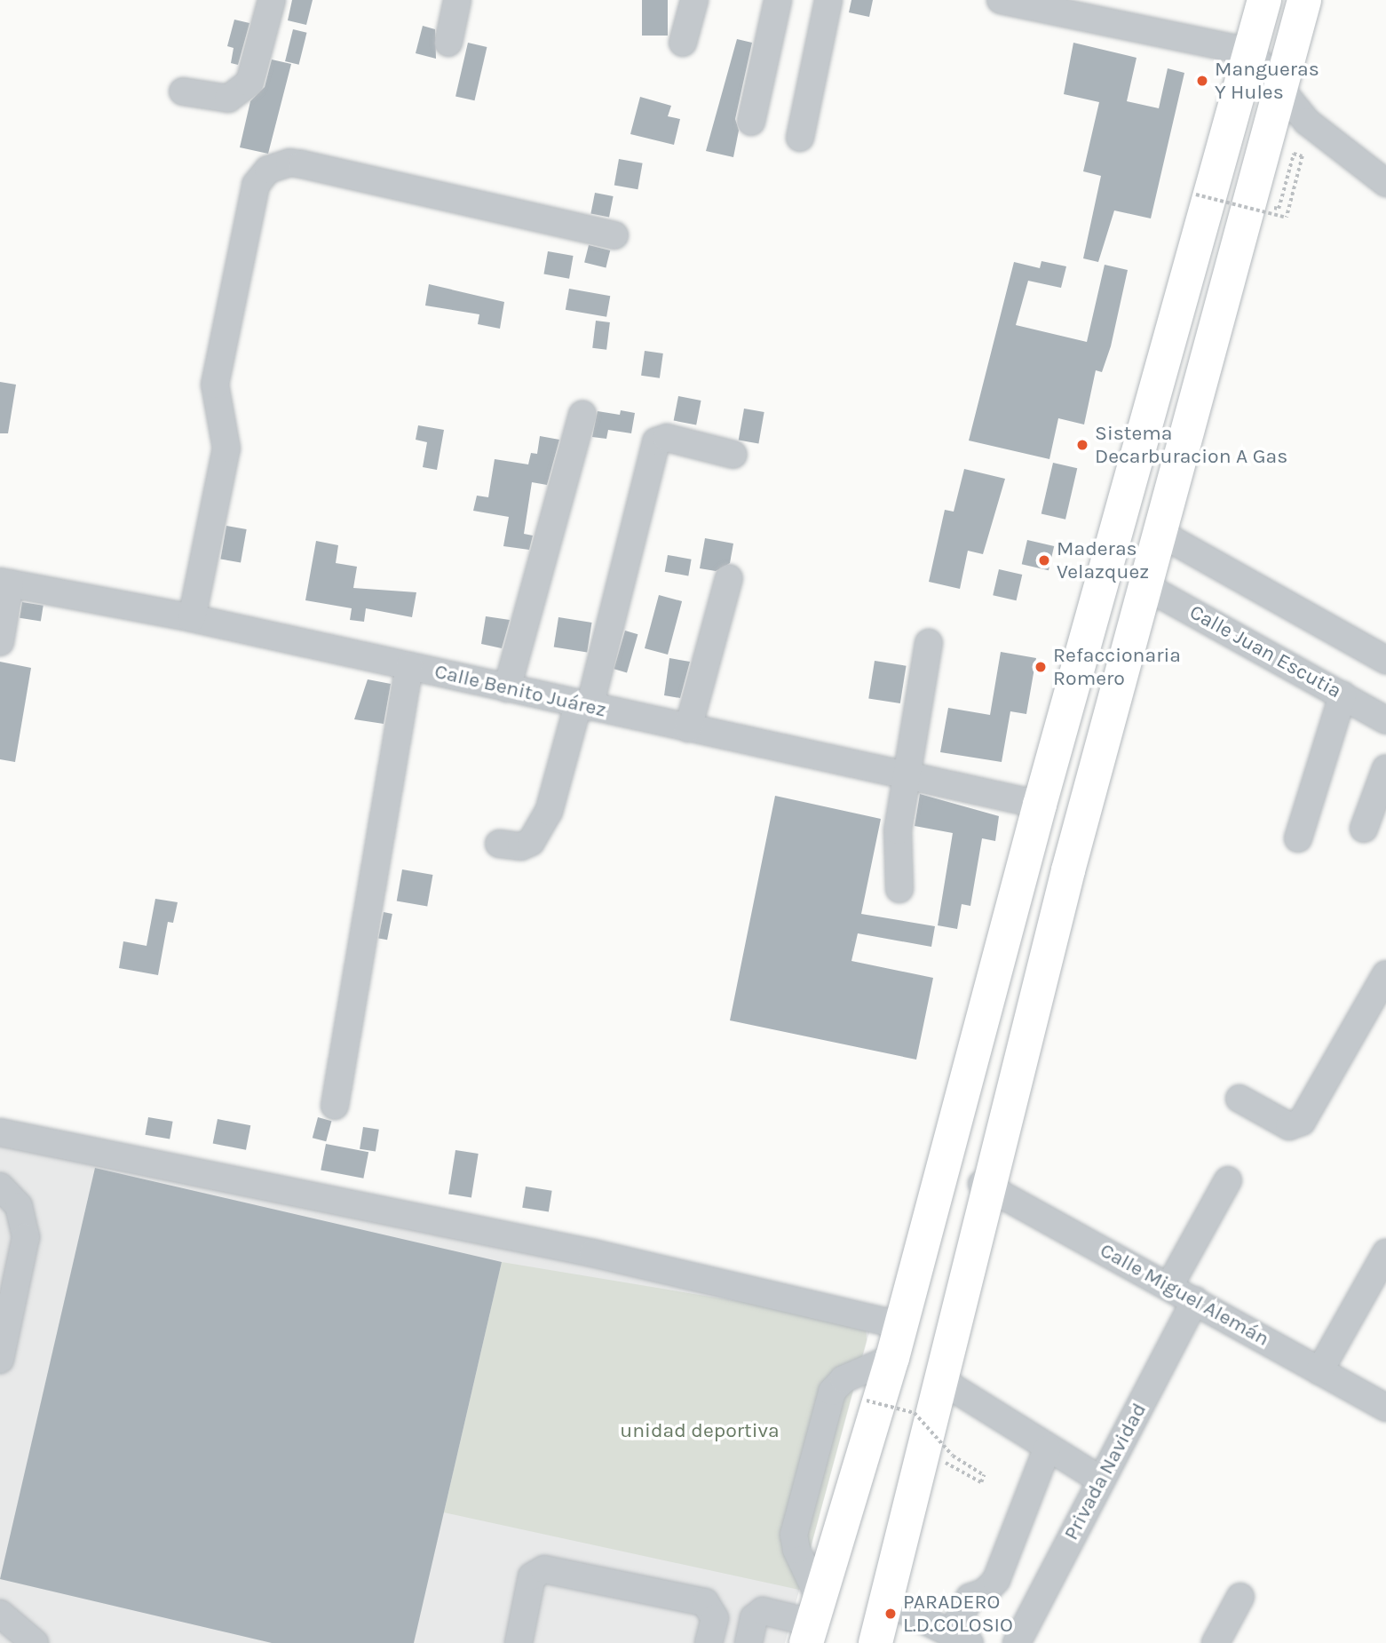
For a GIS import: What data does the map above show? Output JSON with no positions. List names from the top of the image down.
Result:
{
  "streets": {
    "street": [
      "Calle Juan Escutia",
      "Calle Benito Juárez",
      "Calle Miguel Alemán",
      "Privada Navidad"
    ]
  },
  "crossings": [
    ["Calle Miguel Alemán", "Privada Navidad"]
  ],
  "parks": ["unidad deportiva"],
  "places": [
    "Mangueras Y Hules",
    "Sistema Decarburacion A Gas",
    "Maderas Velazquez",
    "Refaccionaria Romero",
    "PARADERO L.D.COLOSIO"
  ]
}
